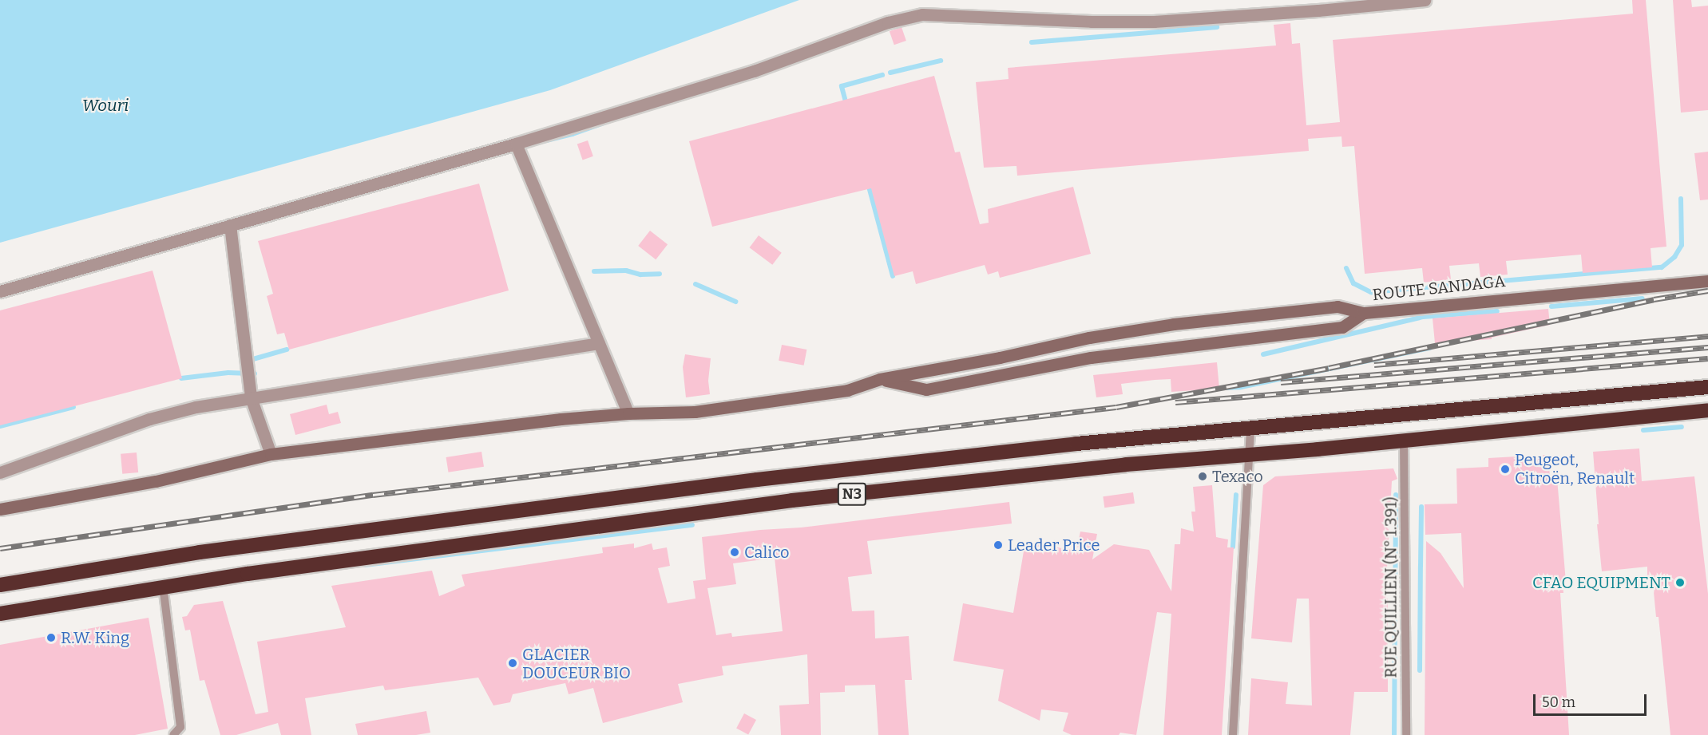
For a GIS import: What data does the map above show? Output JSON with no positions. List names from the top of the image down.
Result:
{
  "streets": {
    "highway": ["N3"],
    "street": ["ROUTE SANDAGA"],
    "lane": ["RUE QUILLIEN (N° 1.391)"]
  },
  "crossings": [
    ["N3", "RUE QUILLIEN (N° 1.391)"]
  ],
  "water": ["Wouri"],
  "places": [
    "Peugeot, Citroën, Renault",
    "Texaco",
    "Leader Price",
    "Calico",
    "CFAO EQUIPMENT",
    "R.W. King",
    "GLACIER DOUCEUR BIO"
  ],
  "scale_bar": "50 m"
}
